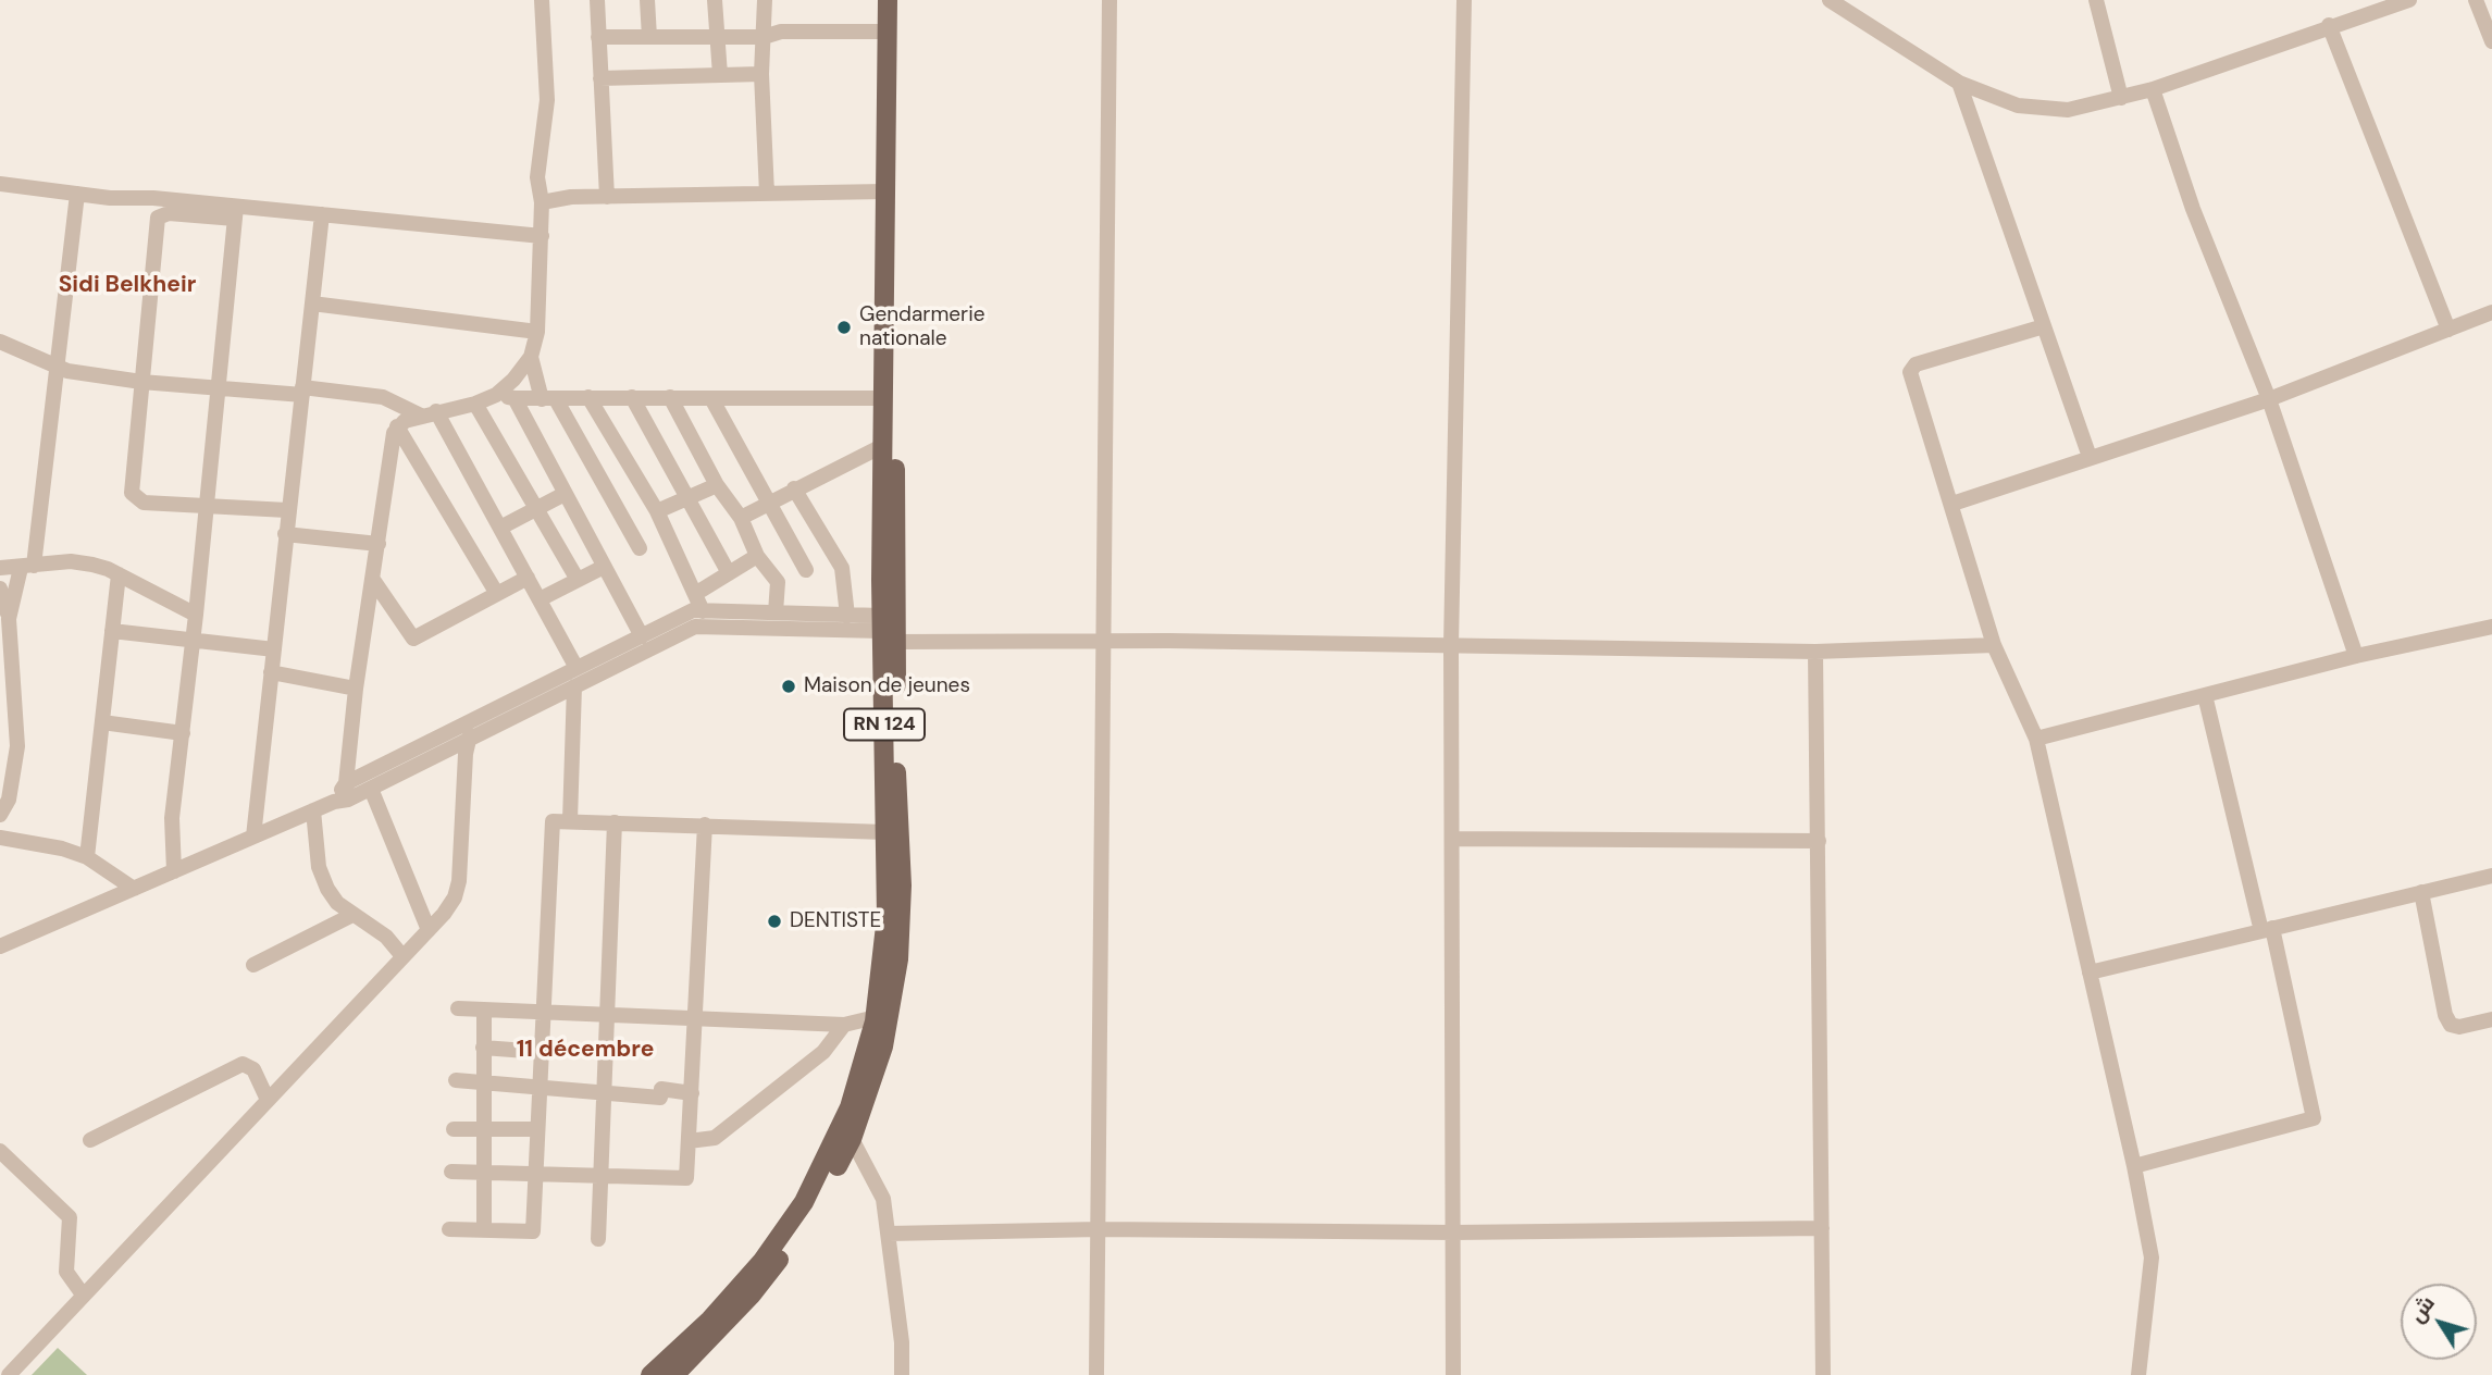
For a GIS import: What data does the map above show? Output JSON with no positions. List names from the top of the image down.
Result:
{
  "streets": {
    "main road": ["RN 124"]
  },
  "districts": ["Sidi Belkheir", "11 décembre"],
  "places": ["Gendarmerie nationale", "Maison de jeunes", "DENTISTE"],
  "north": "top left"
}
